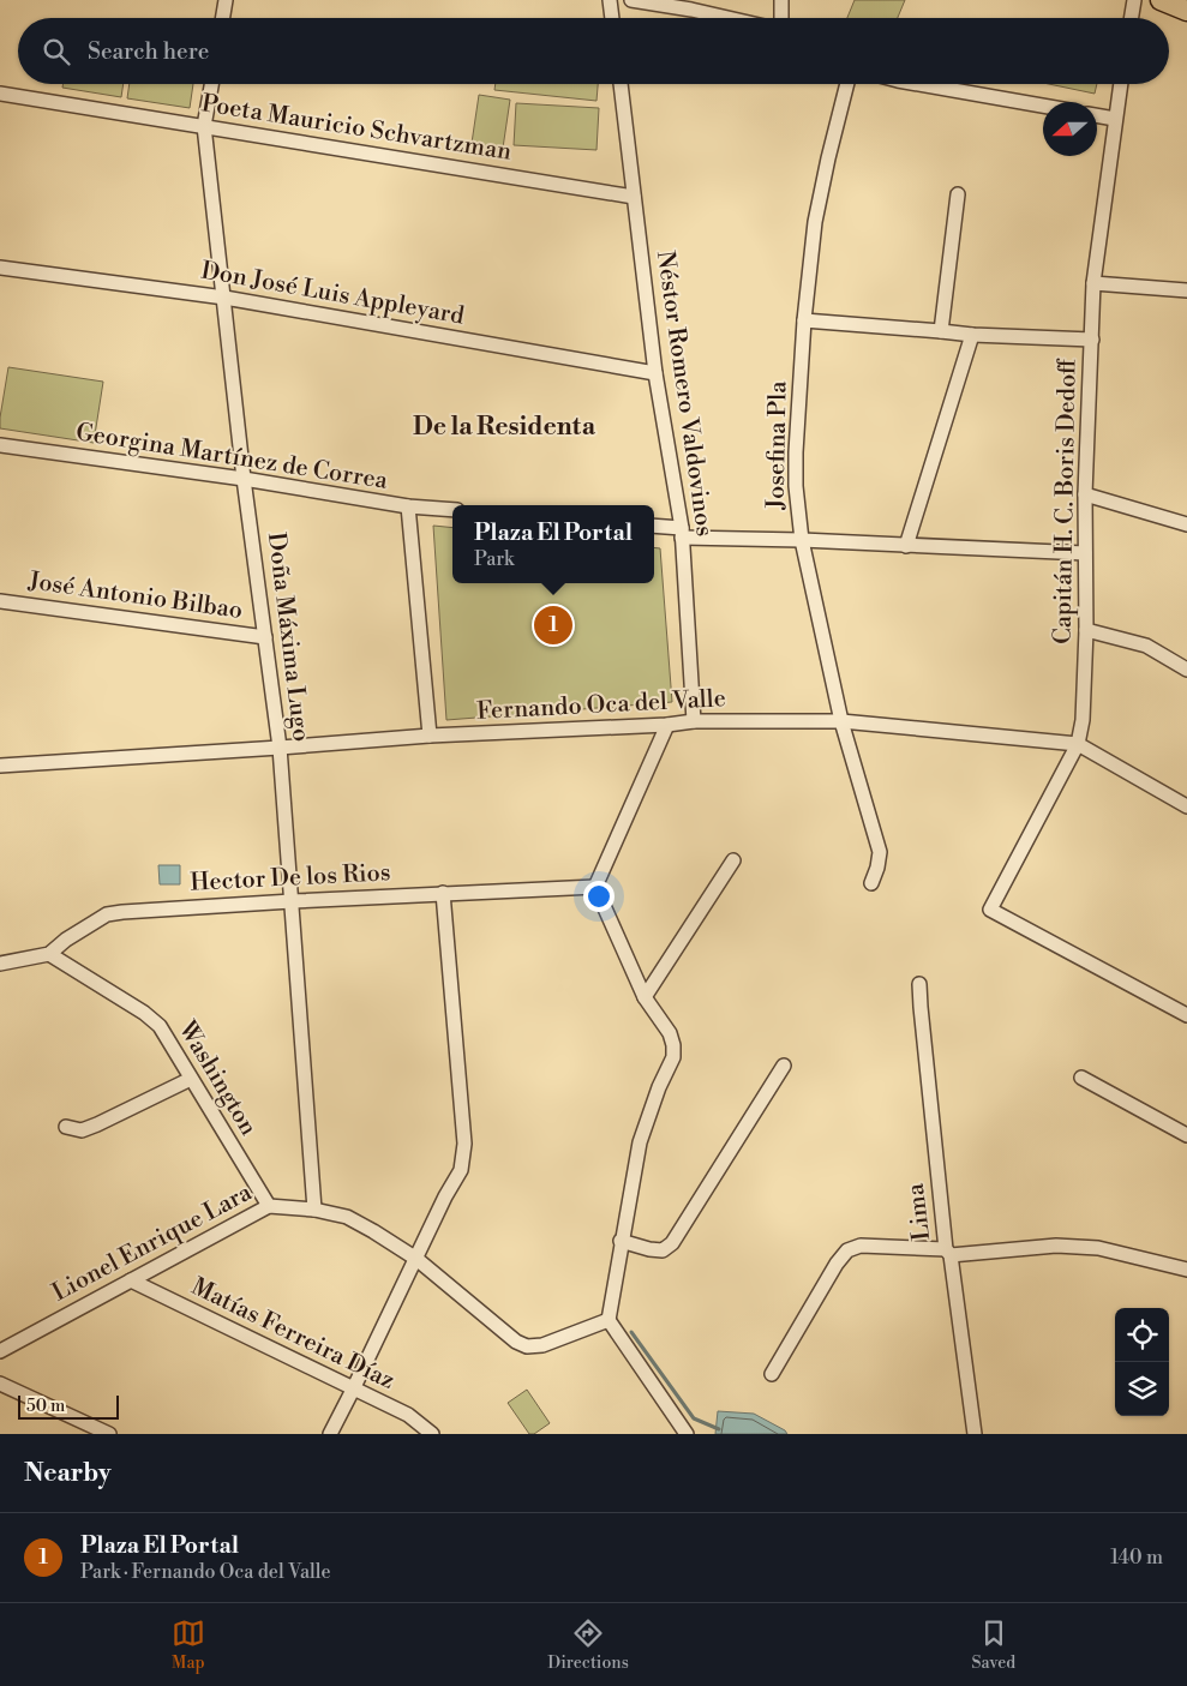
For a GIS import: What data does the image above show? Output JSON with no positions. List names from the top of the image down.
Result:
{
  "streets": {
    "street": [
      "Poeta Mauricio Schvartzman",
      "Don José Luis Appleyard",
      "Néstor Romero Valdovinos",
      "Josefina Pla",
      "Georgina Martínez de Correa",
      "Capitán H. C. Boris Dedoff",
      "José Antonio Bilbao",
      "Doña Máxima Lugo",
      "Fernando Oca del Valle",
      "Hector De los Rios",
      "Washington",
      "Lima",
      "Lionel Enrique Lara",
      "Matías Ferreira Díaz"
    ]
  },
  "crossings": [
    ["Poeta Mauricio Schvartzman", "Néstor Romero Valdovinos"],
    ["Poeta Mauricio Schvartzman", "Doña Máxima Lugo"],
    ["Don José Luis Appleyard", "Néstor Romero Valdovinos"],
    ["Don José Luis Appleyard", "Doña Máxima Lugo"],
    ["Néstor Romero Valdovinos", "Fernando Oca del Valle"],
    ["Josefina Pla", "Fernando Oca del Valle"],
    ["Georgina Martínez de Correa", "Doña Máxima Lugo"],
    ["Capitán H. C. Boris Dedoff", "Fernando Oca del Valle"],
    ["José Antonio Bilbao", "Doña Máxima Lugo"],
    ["Doña Máxima Lugo", "Fernando Oca del Valle"],
    ["Doña Máxima Lugo", "Hector De los Rios"],
    ["Doña Máxima Lugo", "Lionel Enrique Lara"],
    ["Hector De los Rios", "Washington"],
    ["Washington", "Lionel Enrique Lara"],
    ["Lionel Enrique Lara", "Matías Ferreira Díaz"]
  ],
  "districts": ["De la Residenta"],
  "scale_bar": "50 m",
  "north": "left",
  "page": {
    "search": "Search here",
    "popup": ["Plaza El Portal", "Park"],
    "pins": "1",
    "scale": "50 m",
    "heading": "Nearby",
    "list": [
      {
        "mark": "1",
        "name": "Plaza El Portal",
        "note": "Park · Fernando Oca del Valle",
        "value": "140 m"
      }
    ],
    "nav": ["Map", "Directions", "Saved"]
  }
}
